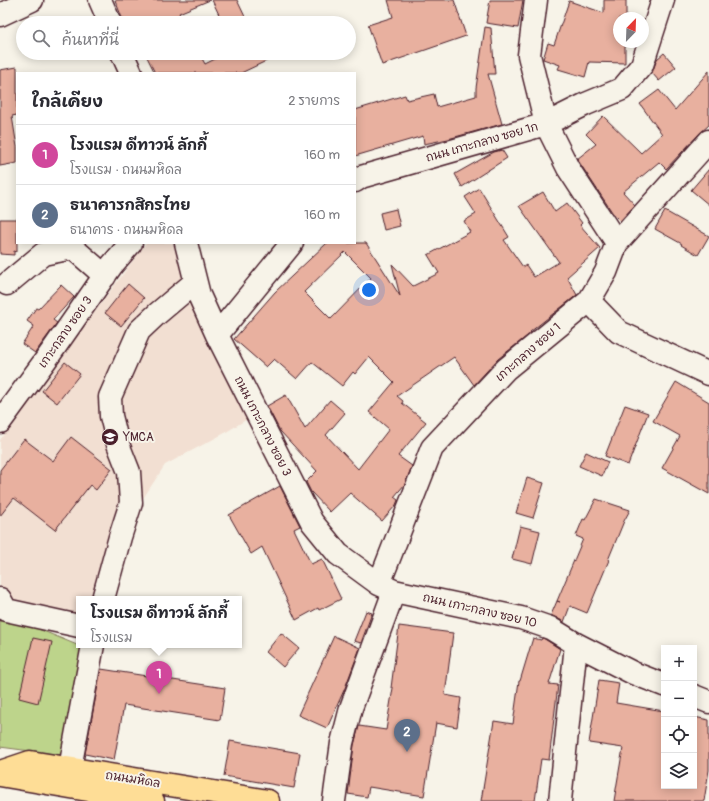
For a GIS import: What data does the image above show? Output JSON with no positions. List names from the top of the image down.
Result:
{
  "streets": {
    "main road": ["ถนนมหิดล"],
    "street": [
      "ถนน เกาะกลาง ซอย 1ก",
      "เกาะกลาง ซอย 3",
      "เกาะกลาง ซอย 1",
      "ถนน เกาะกลาง ซอย 3",
      "ถนน เกาะกลาง ซอย 10"
    ]
  },
  "crossings": [
    ["ถนน เกาะกลาง ซอย 1ก", "เกาะกลาง ซอย 1"],
    ["เกาะกลาง ซอย 1", "ถนน เกาะกลาง ซอย 3"],
    ["เกาะกลาง ซอย 1", "ถนน เกาะกลาง ซอย 10"],
    ["ถนน เกาะกลาง ซอย 3", "ถนน เกาะกลาง ซอย 10"]
  ],
  "places": {
    "school or university": ["YMCA"]
  },
  "north": "top right",
  "page": {
    "search": "ค้นหาที่นี่",
    "heading": ["ใกล้เคียง", "2 รายการ"],
    "list": [
      {
        "mark": "1",
        "name": "โรงแรม ดีทาวน์ ลักกี้",
        "note": "โรงแรม · ถนนมหิดล",
        "value": "160 m"
      },
      {
        "mark": "2",
        "name": "ธนาคารกสิกรไทย",
        "note": "ธนาคาร · ถนนมหิดล",
        "value": "160 m"
      }
    ],
    "popup": ["โรงแรม ดีทาวน์ ลักกี้", "โรงแรม"],
    "map_buttons": ["+", "−"],
    "pins": ["1", "2"]
  }
}
